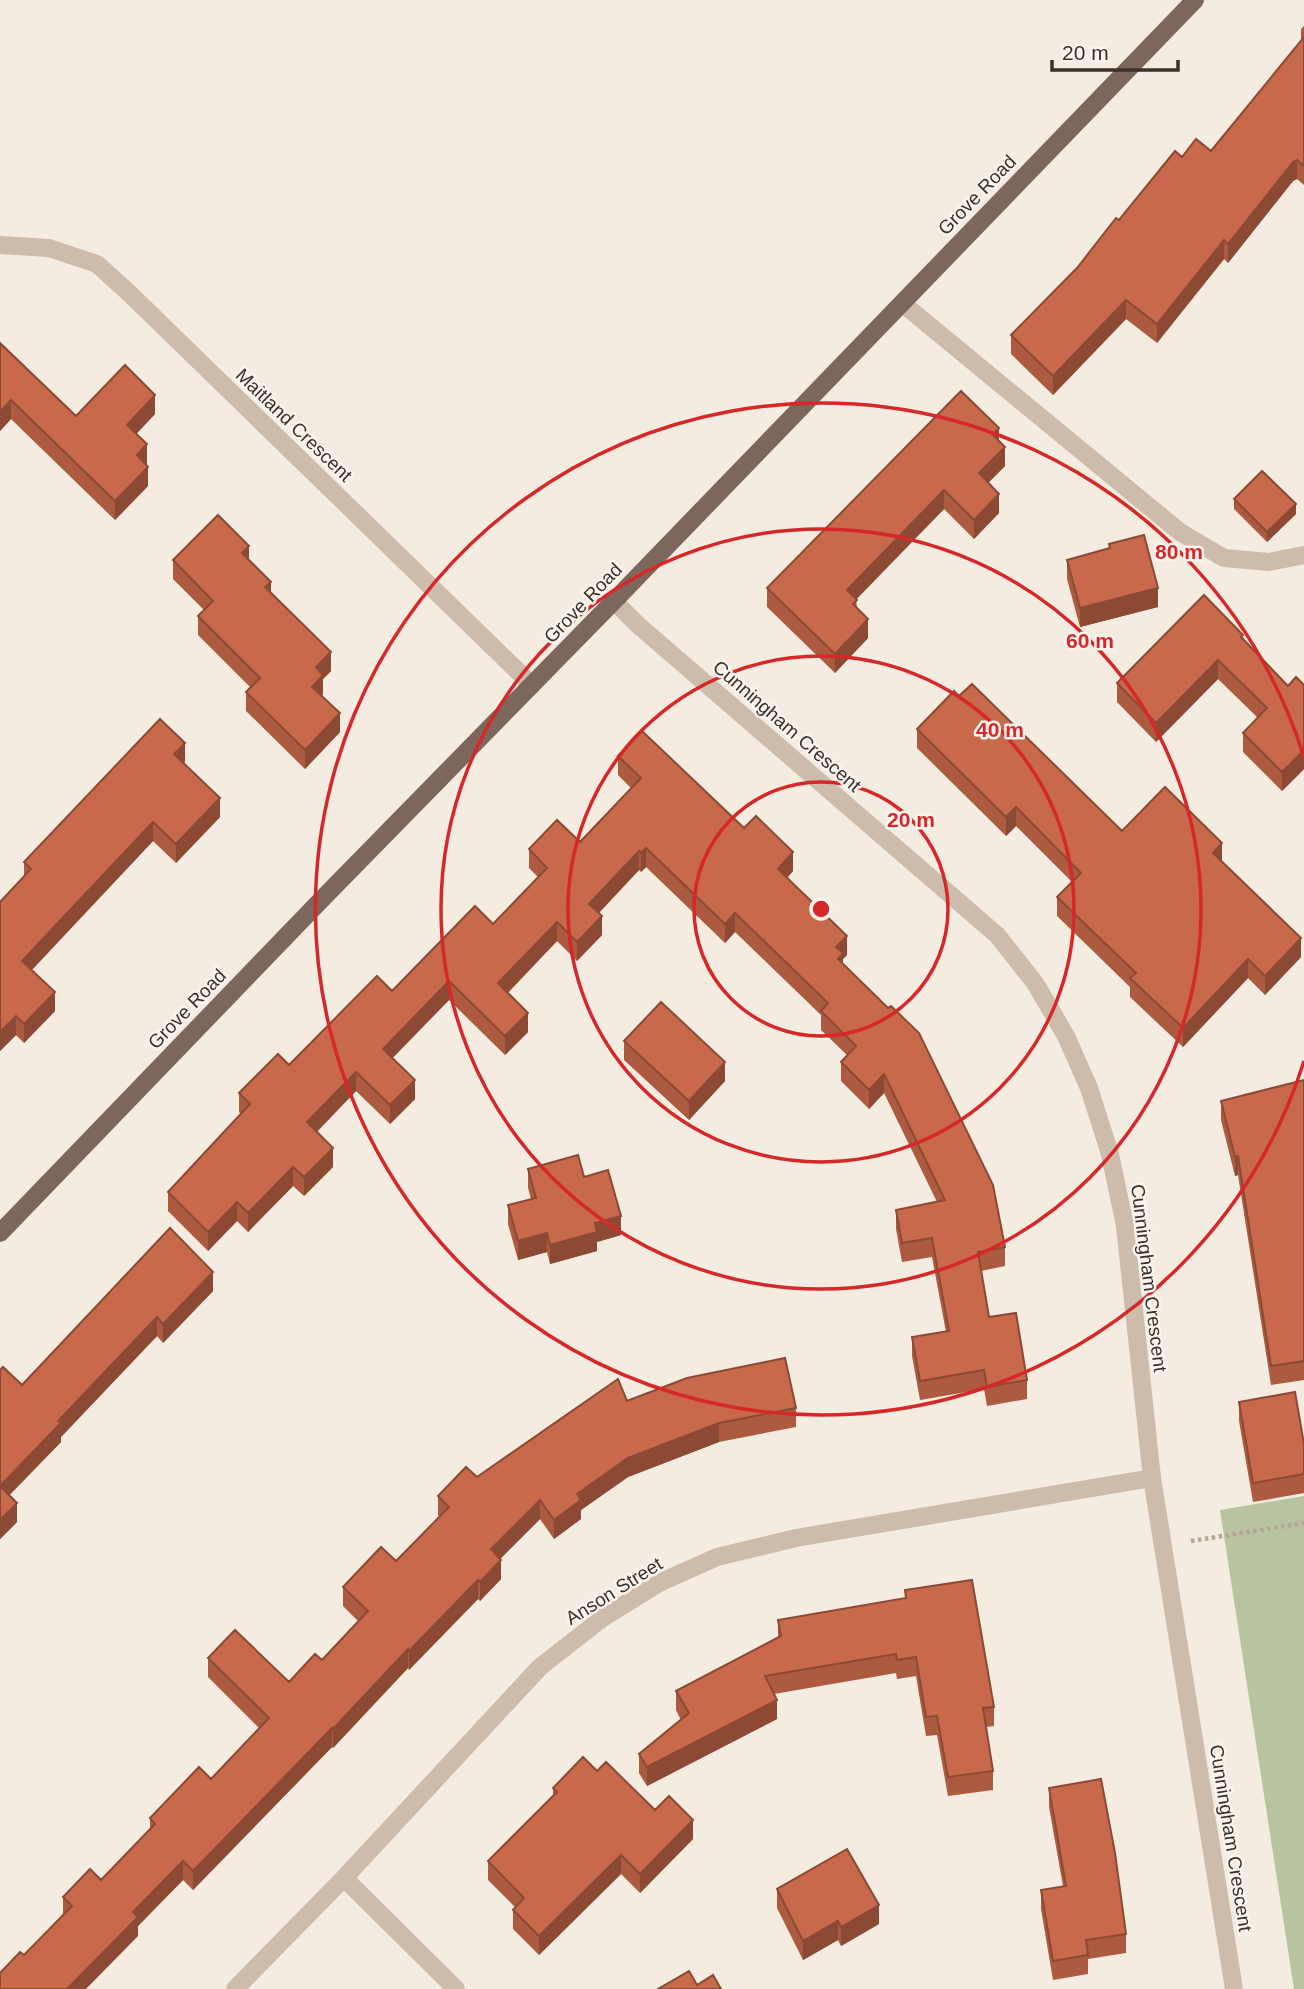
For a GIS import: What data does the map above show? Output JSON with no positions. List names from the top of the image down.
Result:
{
  "streets": {
    "main road": ["Grove Road"],
    "street": ["Maitland Crescent", "Cunningham Crescent", "Anson Street"]
  },
  "crossings": [
    ["Grove Road", "Maitland Crescent"],
    ["Grove Road", "Cunningham Crescent"],
    ["Cunningham Crescent", "Anson Street"]
  ],
  "scale_bar": "20 m",
  "rings": [
    "80 m",
    "60 m",
    "40 m",
    "20 m"
  ]
}
